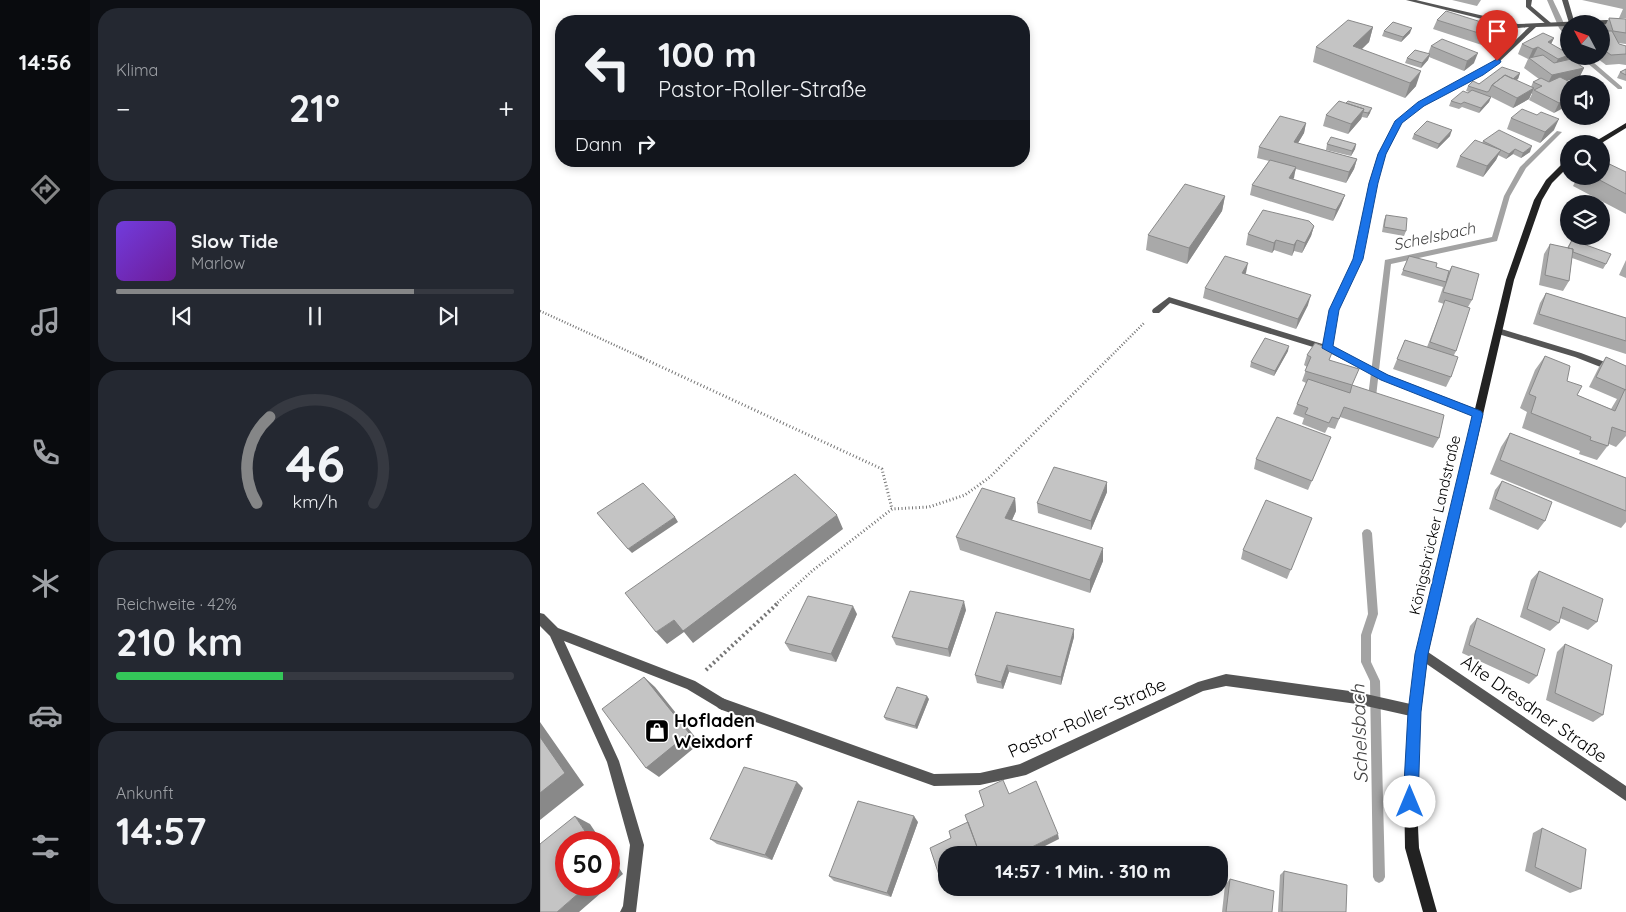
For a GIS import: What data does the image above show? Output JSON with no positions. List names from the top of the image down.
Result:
{
  "streets": {
    "main road": ["Königsbrücker Landstraße"],
    "street": ["Alte Dresdner Straße", "Pastor-Roller-Straße"]
  },
  "crossings": [
    ["Königsbrücker Landstraße", "Alte Dresdner Straße"],
    ["Königsbrücker Landstraße", "Pastor-Roller-Straße"]
  ],
  "water": ["Schelsbach"],
  "places": {
    "shop": ["Hofladen Weixdorf"]
  },
  "north": "top left",
  "page": {
    "tabs": "14:56",
    "tile": [
      "Klima",
      ["Reichweite · 42%", "210 km"],
      ["Ankunft", "14:57"]
    ],
    "turn": ["100 m", "Pastor-Roller-Straße"],
    "heat": ["−", "21°", "+"],
    "then": "Dann",
    "song": ["Slow Tide", "Marlow"],
    "limit": "50",
    "trip": "14:57 · 1 Min. · 310 m",
    "gauge": ["46", "km/h"]
  }
}
